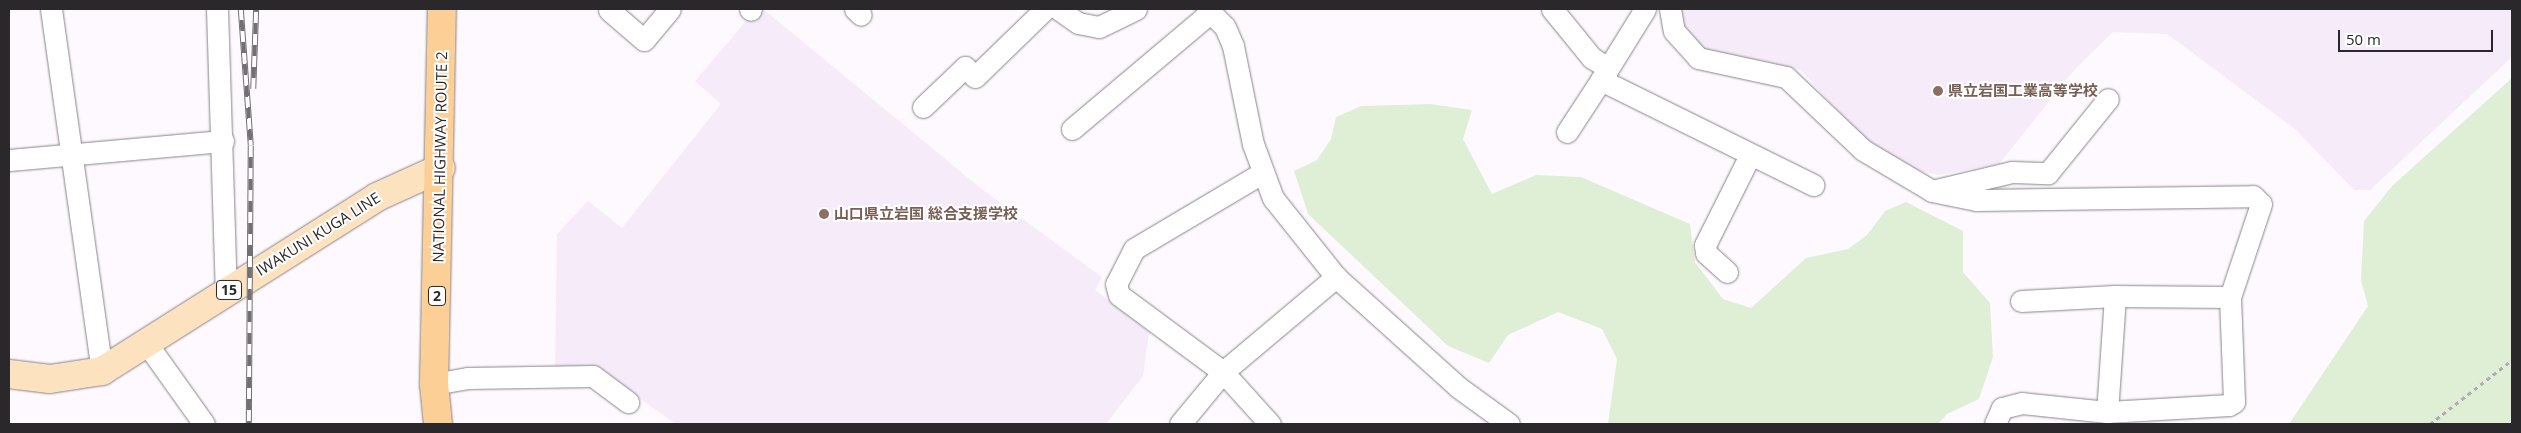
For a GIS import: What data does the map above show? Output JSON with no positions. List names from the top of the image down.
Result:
{
  "streets": {
    "highway": ["NATIONAL HIGHWAY ROUTE 2", "2"],
    "main road": ["IWAKUNI KUGA LINE", "15"]
  },
  "crossings": [
    ["NATIONAL HIGHWAY ROUTE 2", "IWAKUNI KUGA LINE"]
  ],
  "places": ["県立岩国工業高等学校", "山口県立岩国 総合支援学校"],
  "scale_bar": "50 m"
}
